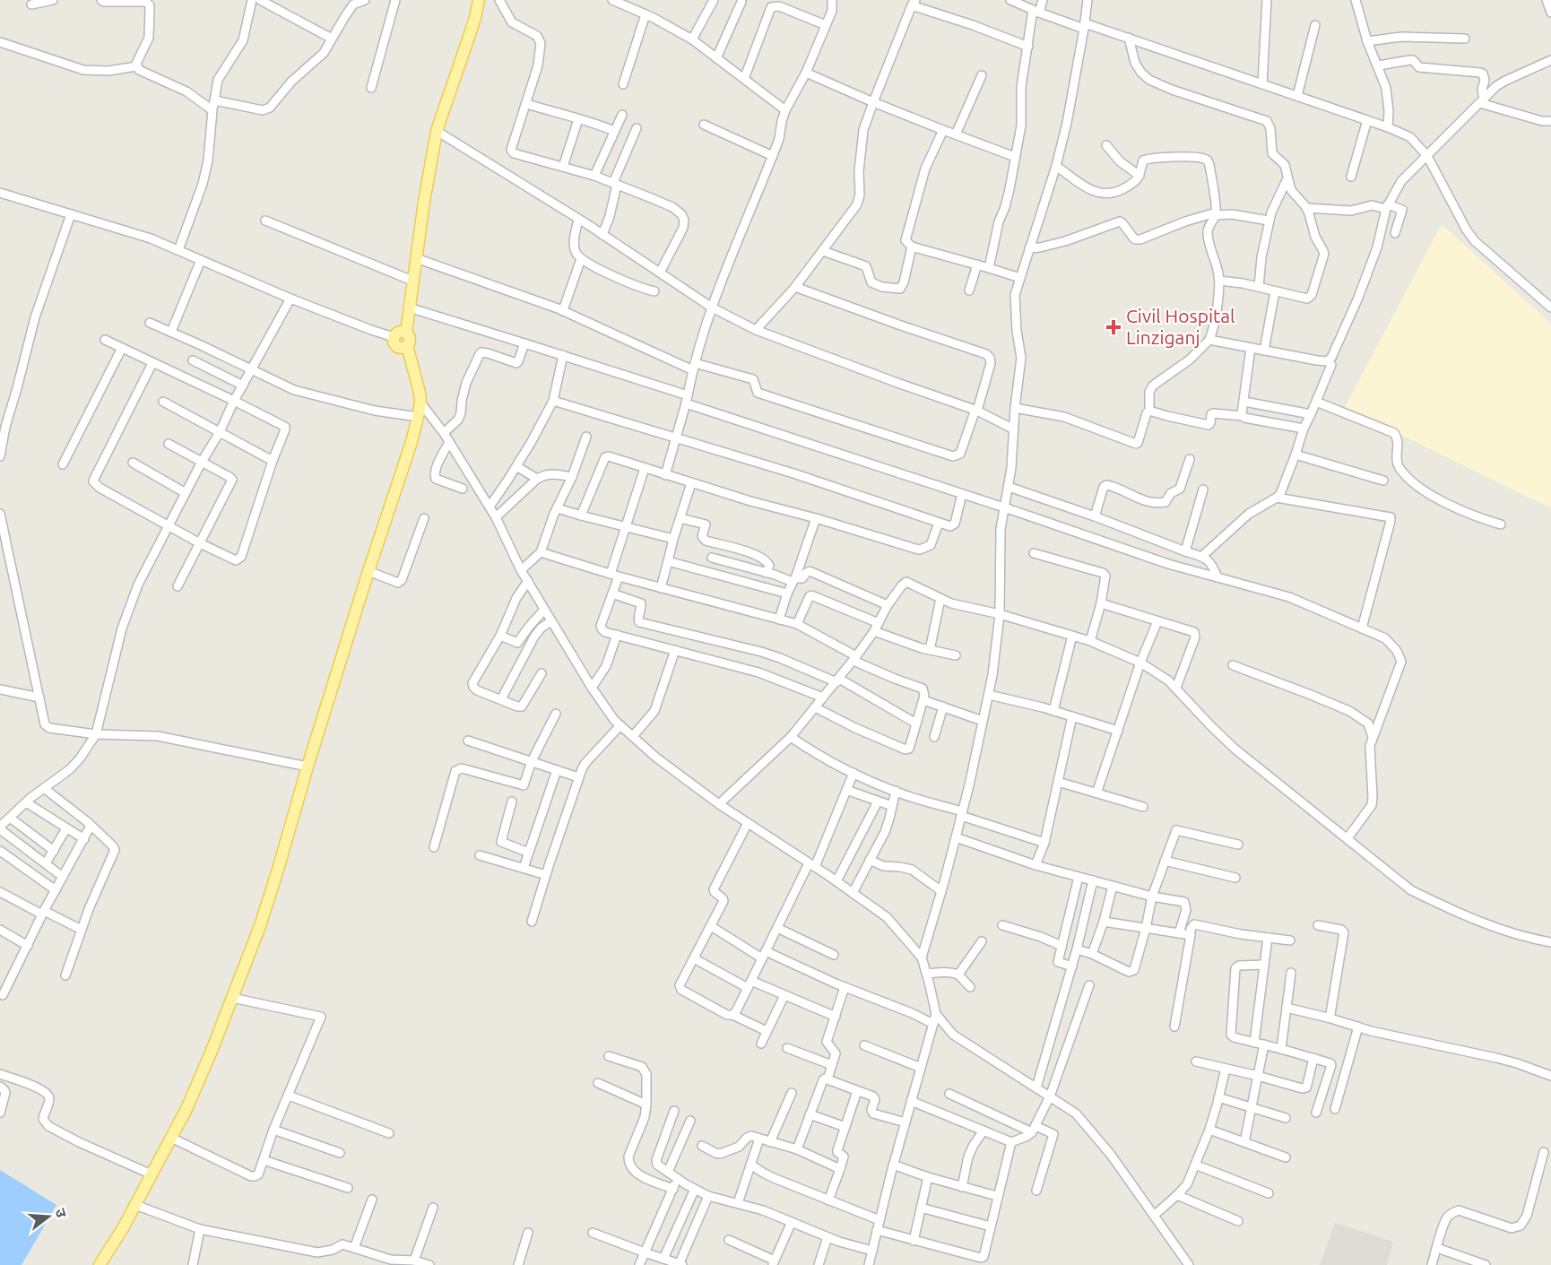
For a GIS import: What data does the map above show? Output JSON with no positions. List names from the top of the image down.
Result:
{
  "places": {
    "health": ["Civil Hospital Linziganj"]
  },
  "north": "right"
}
